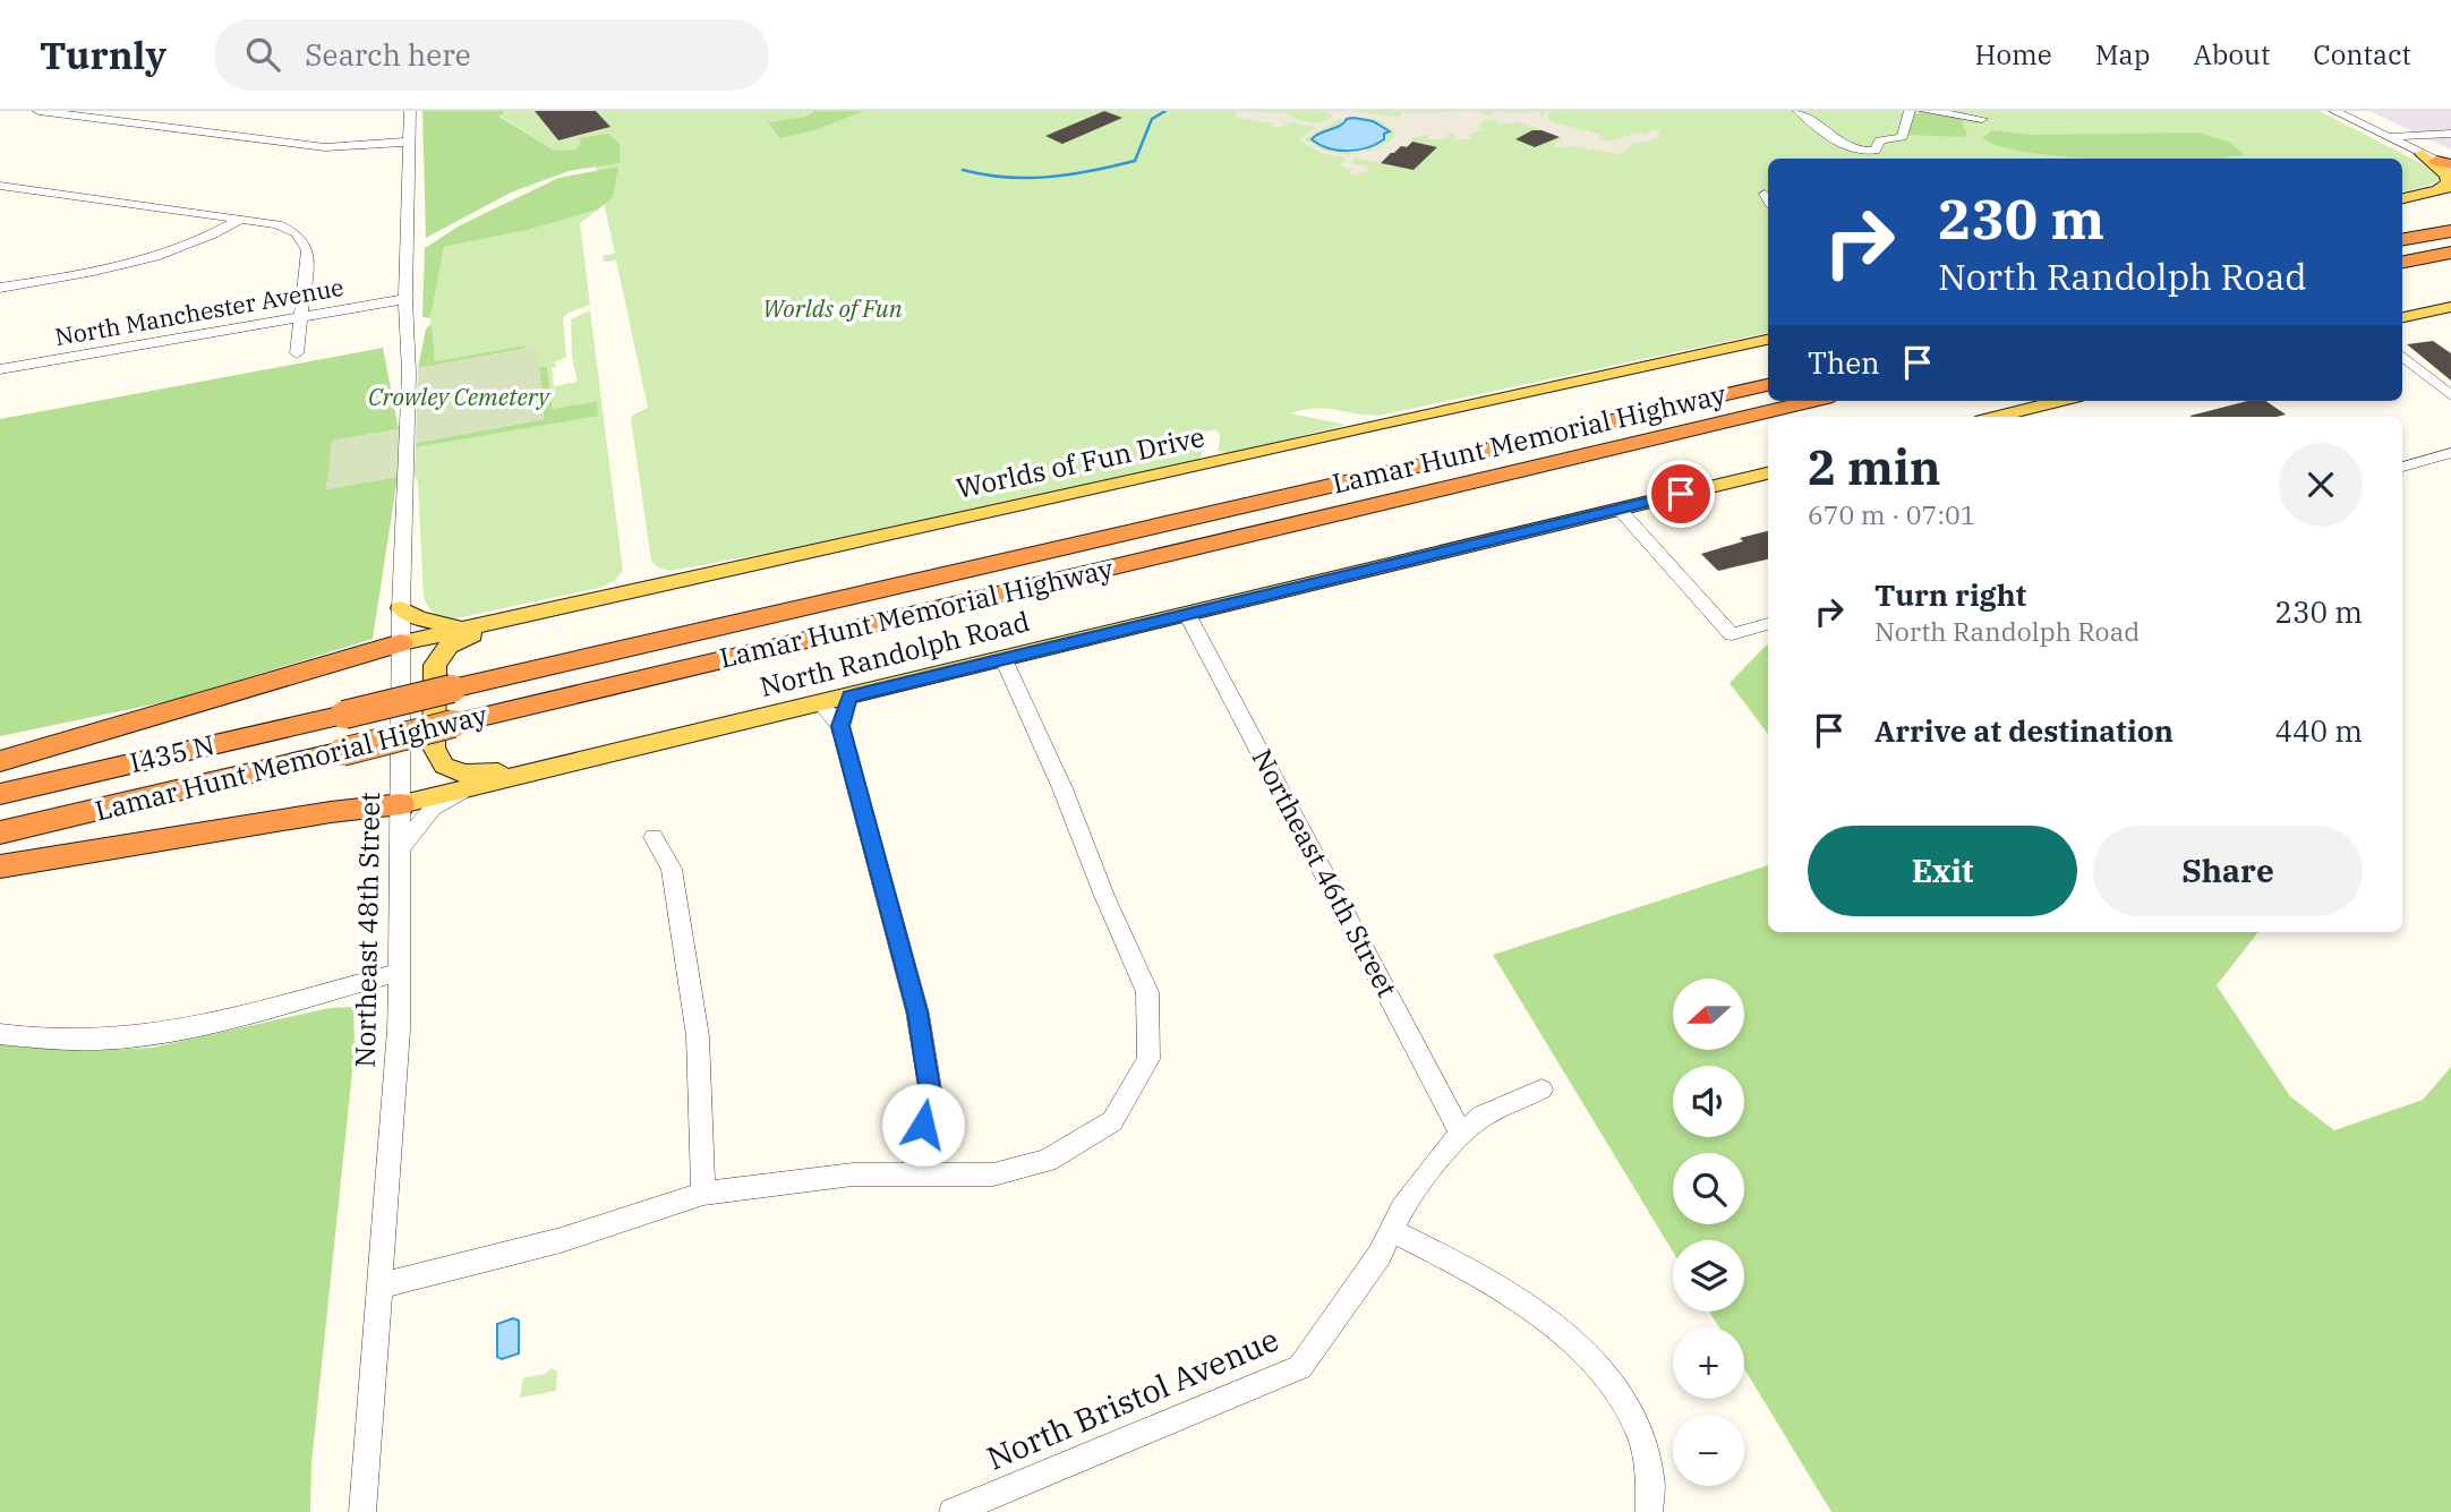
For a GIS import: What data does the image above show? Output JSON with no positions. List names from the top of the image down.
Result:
{
  "streets": {
    "highway": ["Lamar Hunt Memorial Highway", "I435 N"],
    "main road": ["Worlds of Fun Drive", "North Randolph Road"],
    "street": [
      "North Manchester Avenue",
      "Northeast 46th Street",
      "Northeast 48th Street",
      "North Bristol Avenue"
    ]
  },
  "crossings": [
    ["North Manchester Avenue", "Northeast 48th Street"],
    ["Lamar Hunt Memorial Highway", "I435 N"],
    ["Worlds of Fun Drive", "Northeast 48th Street"],
    ["North Randolph Road", "Northeast 46th Street"],
    ["North Randolph Road", "Northeast 48th Street"],
    ["Northeast 46th Street", "North Bristol Avenue"]
  ],
  "parks": ["Worlds of Fun", "Crowley Cemetery"],
  "north": "left",
  "page": {
    "header": "Turnly",
    "search": "Search here",
    "nav": [
      "Home",
      "Map",
      "About",
      "Contact"
    ],
    "turn": ["230 m", "North Randolph Road"],
    "then": "Then",
    "heading": ["2 min", "670 m · 07:01"],
    "list": [
      {
        "name": "Turn right",
        "note": "North Randolph Road",
        "value": "230 m"
      },
      {
        "name": "Arrive at destination",
        "value": "440 m"
      }
    ],
    "buttons": ["Exit", "Share"],
    "map_buttons": ["+", "−"]
  }
}
